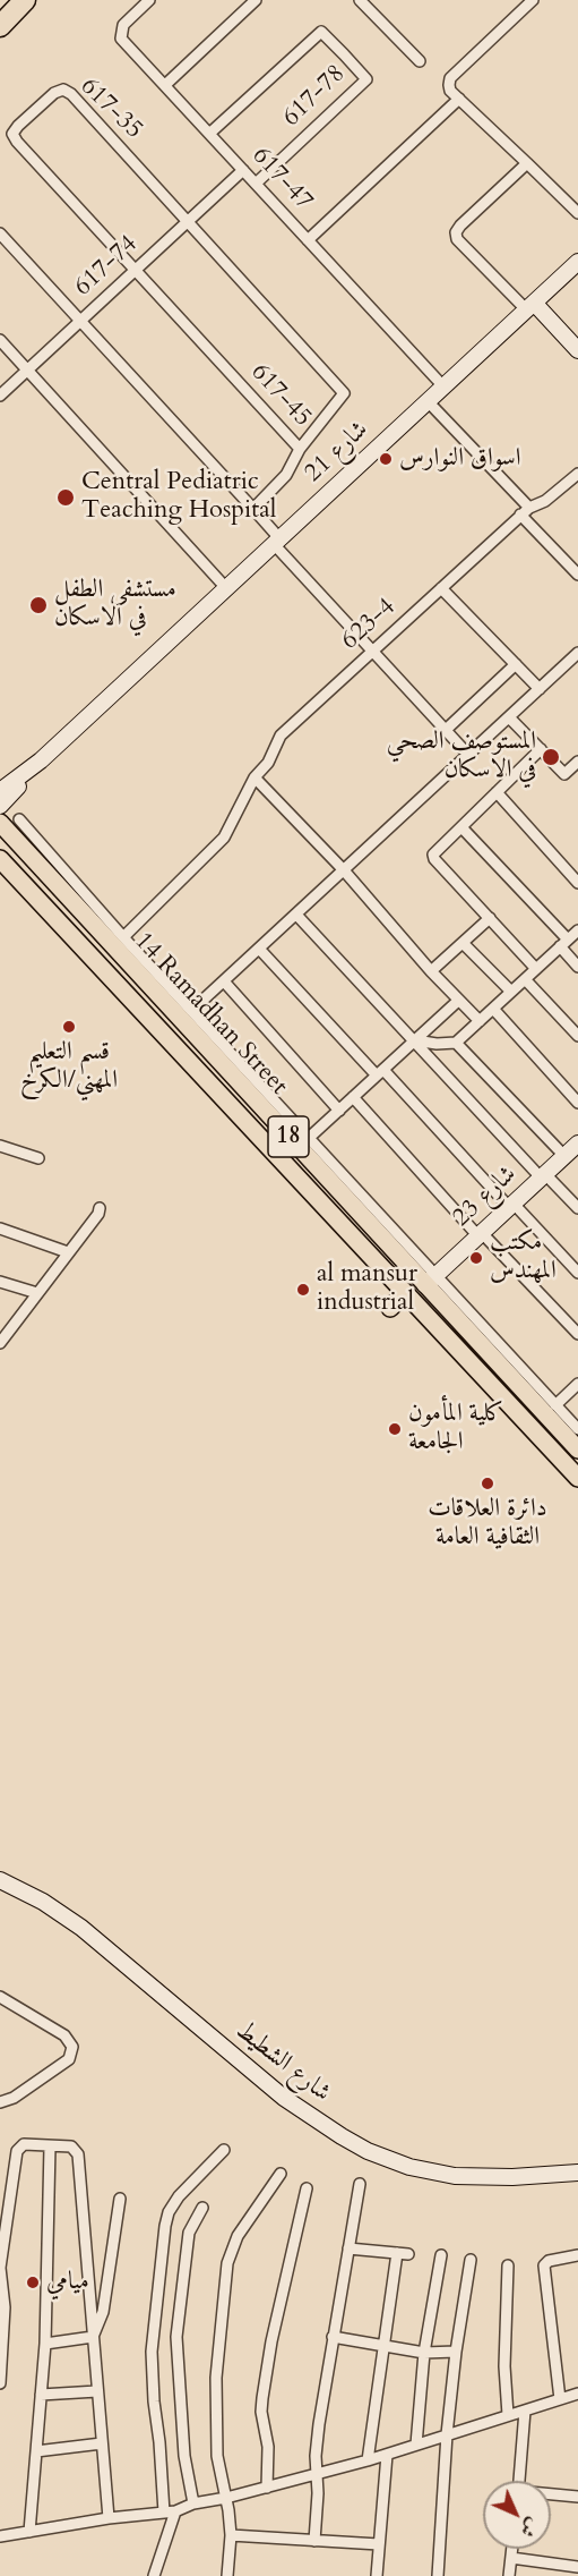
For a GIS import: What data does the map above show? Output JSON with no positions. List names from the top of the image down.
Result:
{
  "streets": {
    "main road": ["14 Ramadhan Street", "18"],
    "street": [
      "617-78",
      "617-35",
      "617-47",
      "617-74",
      "617-45",
      "شارع 21",
      "623-4",
      "شارع 23",
      "شارع الشطيط"
    ]
  },
  "crossings": [
    ["617-78", "617-47"],
    ["617-35", "617-74"],
    ["617-35", "617-45"],
    ["617-47", "617-74"],
    ["617-47", "شارع 21"],
    ["617-74", "617-45"],
    ["14 Ramadhan Street", "شارع 23"]
  ],
  "places": [
    "اسواق النوارس",
    "Central Pediatric Teaching Hospital",
    "مستشفى الطفل في الاسكان",
    "المستوصف الصحي في الاسكان",
    "قسم التعليم المهني/الكرخ",
    "مكتب المهندس",
    "al mansur industrial",
    "كلية المأمون الجامعة",
    "دائرة العلاقات الثقافية العامة",
    "ميامي"
  ],
  "north": "bottom right"
}
